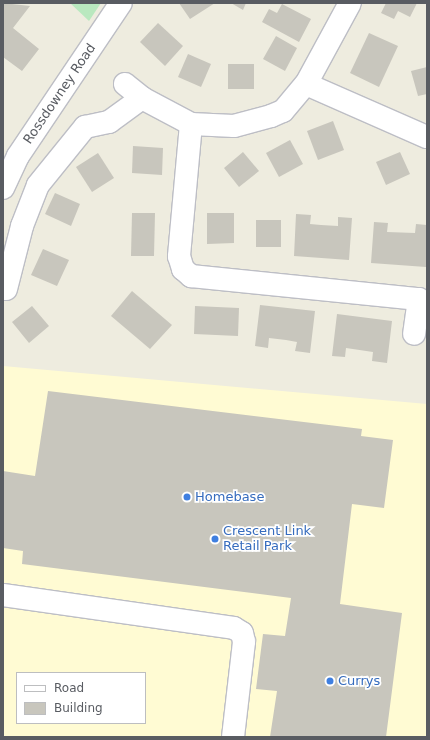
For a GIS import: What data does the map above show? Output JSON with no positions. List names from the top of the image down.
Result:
{
  "streets": {
    "street": ["Rossdowney Road"]
  },
  "places": ["Homebase", "Crescent Link Retail Park", "Currys"],
  "legend": ["Road", "Building"]
}
